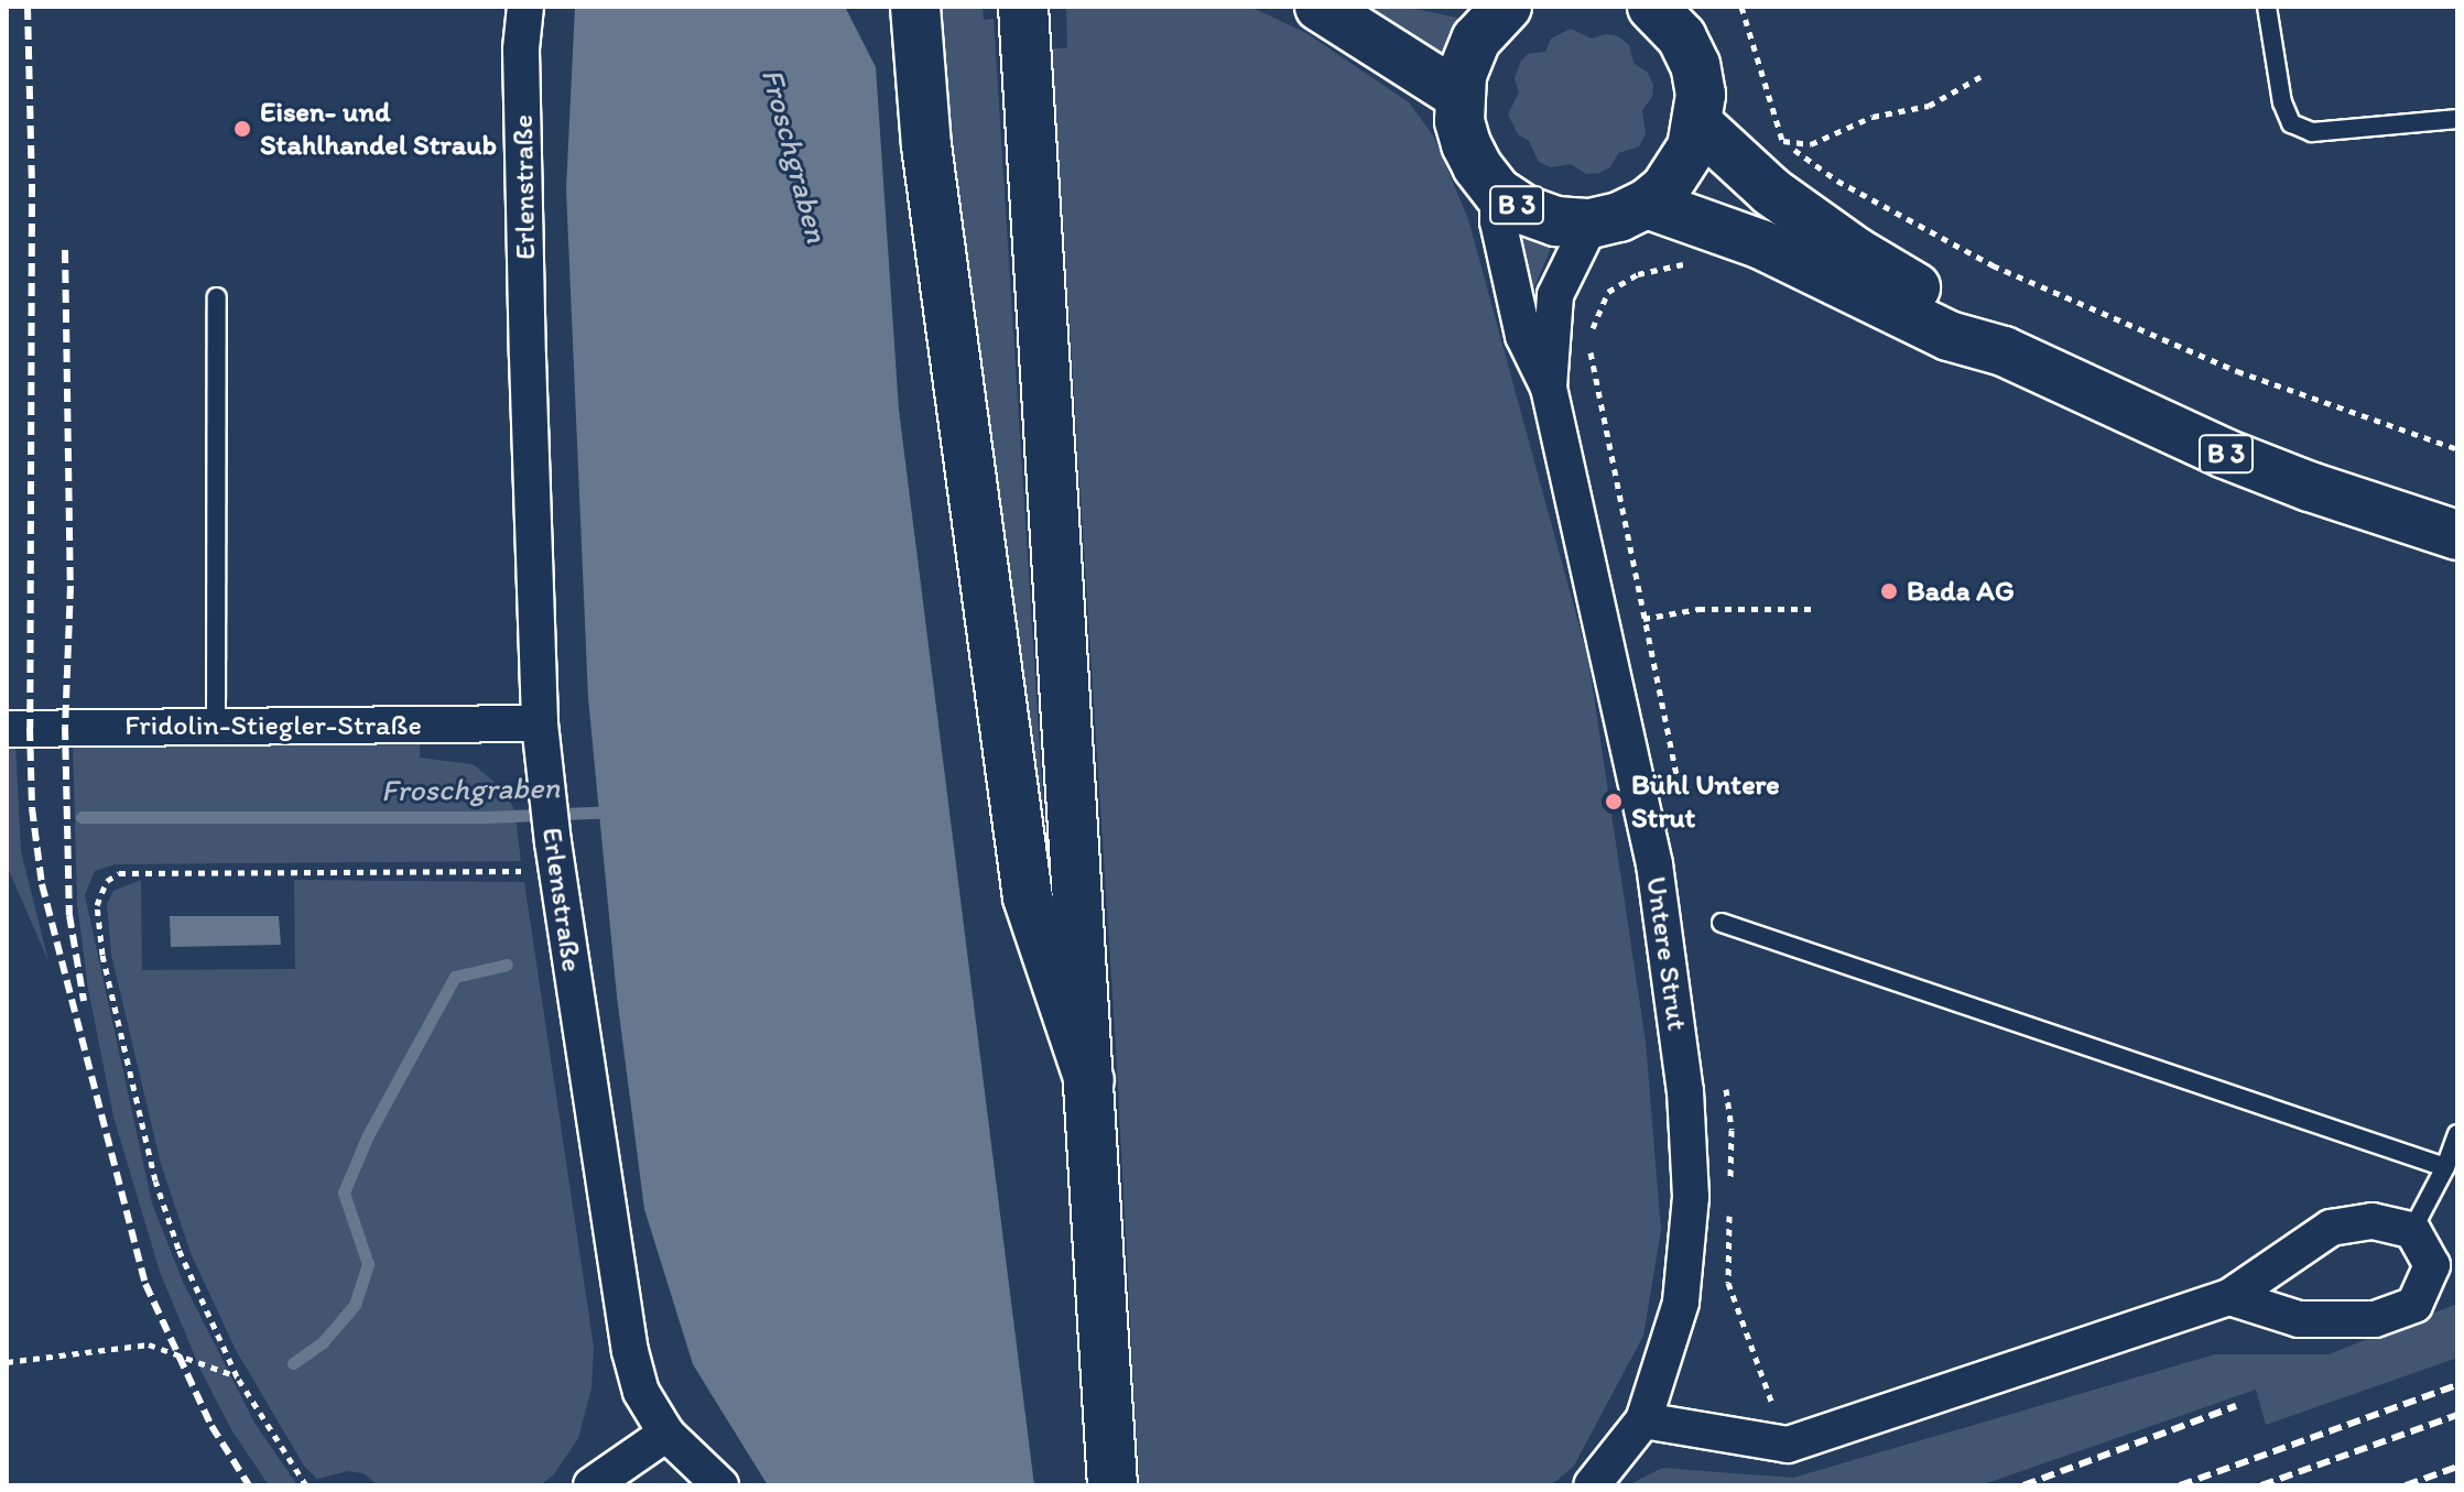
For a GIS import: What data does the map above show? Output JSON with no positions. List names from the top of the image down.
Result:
{
  "streets": {
    "main road": ["B 3"],
    "street": ["Erlenstraße", "Fridolin-Stiegler-Straße", "Untere Strut"]
  },
  "crossings": [
    ["Erlenstraße", "Fridolin-Stiegler-Straße"],
    ["B 3", "Untere Strut"]
  ],
  "water": ["Froschgraben"],
  "places": ["Eisen- und Stahlhandel Straub", "Bada AG", "Bühl Untere Strut"]
}
